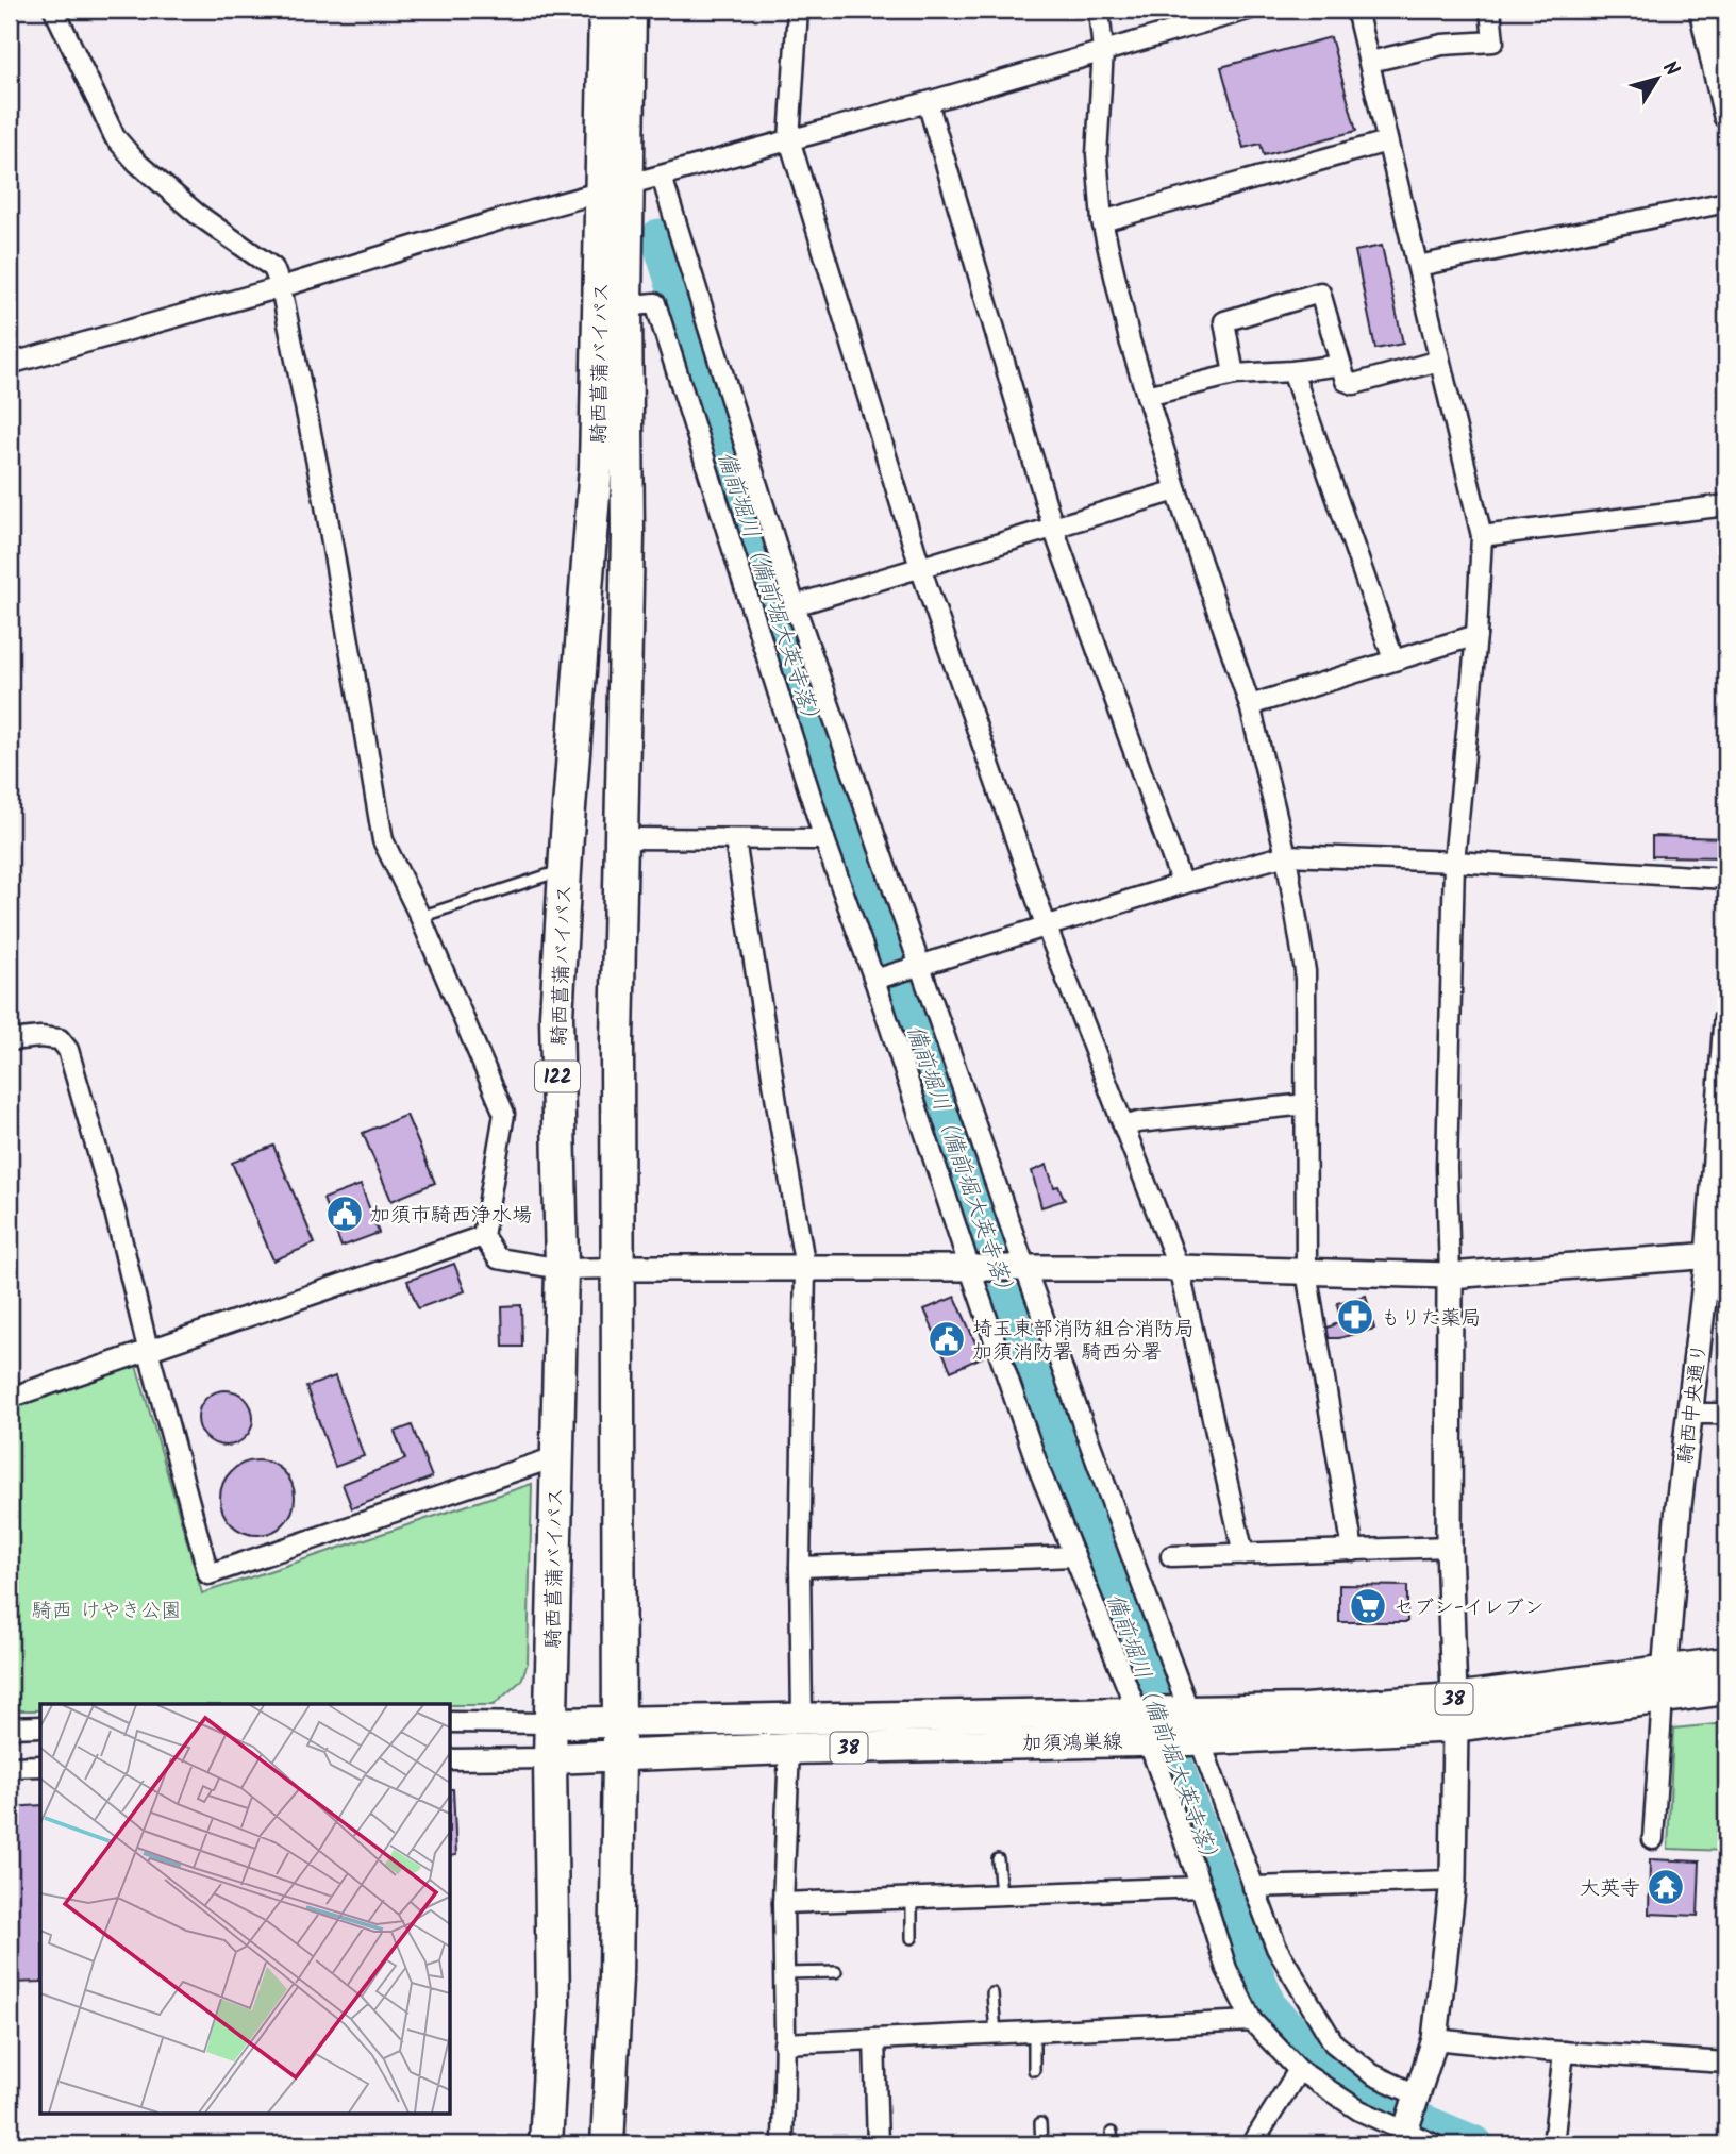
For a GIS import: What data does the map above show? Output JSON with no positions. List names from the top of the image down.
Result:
{
  "streets": {
    "highway": ["騎西菖蒲バイパス", "122"],
    "main road": ["38", "加須鴻巣線"],
    "street": ["騎西中央通り"]
  },
  "crossings": [
    ["騎西菖蒲バイパス", "加須鴻巣線"],
    ["騎西中央通り", "加須鴻巣線"]
  ],
  "water": ["備前堀川（備前堀大英寺落）"],
  "parks": ["騎西 けやき公園"],
  "places": {
    "public building": ["加須市騎西浄水場", "埼玉東部消防組合消防局 加須消防署 騎西分署"],
    "pharmacy": ["もりた薬局"],
    "supermarket": ["セブン-イレブン"],
    "temple": ["大英寺"]
  },
  "north": "top right"
}
